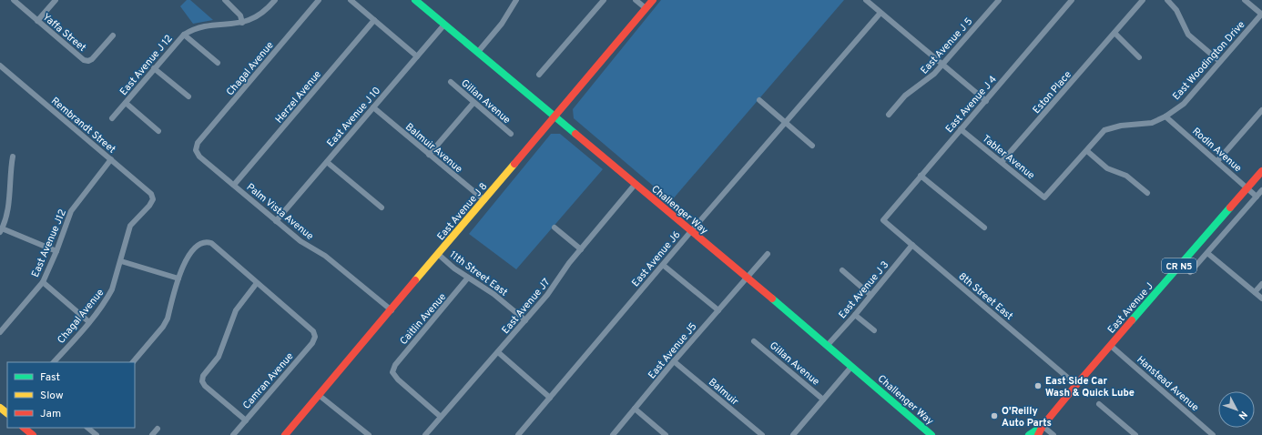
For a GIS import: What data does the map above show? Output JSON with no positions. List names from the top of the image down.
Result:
{
  "streets": {
    "main road": [
      "Challenger Way",
      "East Avenue J 8",
      "CR N5",
      "East Avenue J"
    ],
    "street": [
      "Yaffa Street",
      "East Avenue J 5",
      "East Woodington Drive",
      "East Avenue J 12",
      "Chagal Avenue",
      "Eston Place",
      "Herzel Avenue",
      "Gillan Avenue",
      "East Avenue J 4",
      "East Avenue J 10",
      "Rembrandt Street",
      "Balmuir Avenue",
      "Rodin Avenue",
      "Tabler Avenue",
      "Palm Vista Avenue",
      "East Avenue J12",
      "East Avenue J6",
      "11th Street East",
      "East Avenue J 3",
      "8th Street East",
      "East Avenue J7",
      "Caitlin Avenue",
      "East Avenue J5",
      "Camran Avenue",
      "Hanstead Avenue",
      "Balmuir"
    ]
  },
  "crossings": [
    ["East Woodington Drive", "Rodin Avenue"],
    ["East Woodington Drive", "Tabler Avenue"],
    ["Chagal Avenue", "Rembrandt Street"],
    ["Chagal Avenue", "Palm Vista Avenue"],
    ["Eston Place", "Tabler Avenue"],
    ["Herzel Avenue", "Palm Vista Avenue"],
    ["East Avenue J 4", "Tabler Avenue"],
    ["East Avenue J 4", "8th Street East"],
    ["East Avenue J 10", "Balmuir Avenue"],
    ["East Avenue J 10", "Challenger Way"],
    ["East Avenue J 10", "Palm Vista Avenue"],
    ["Rembrandt Street", "East Avenue J12"],
    ["Balmuir Avenue", "East Avenue J 8"],
    ["Rodin Avenue", "East Avenue J"],
    ["Challenger Way", "East Avenue J 8"],
    ["Challenger Way", "East Avenue J6"],
    ["Challenger Way", "East Avenue J 3"],
    ["Challenger Way", "East Avenue J7"],
    ["Challenger Way", "East Avenue J5"],
    ["Palm Vista Avenue", "East Avenue J 8"],
    ["East Avenue J 8", "11th Street East"],
    ["11th Street East", "East Avenue J7"],
    ["11th Street East", "Caitlin Avenue"],
    ["East Avenue J 3", "8th Street East"],
    ["8th Street East", "East Avenue J"],
    ["East Avenue J7", "Caitlin Avenue"],
    ["East Avenue J", "Hanstead Avenue"],
    ["East Avenue J5", "Balmuir"]
  ],
  "places": ["East Side Car Wash & Quick Lube", "O'Reilly Auto Parts"],
  "legend": ["Fast", "Slow", "Jam"],
  "north": "bottom right"
}
